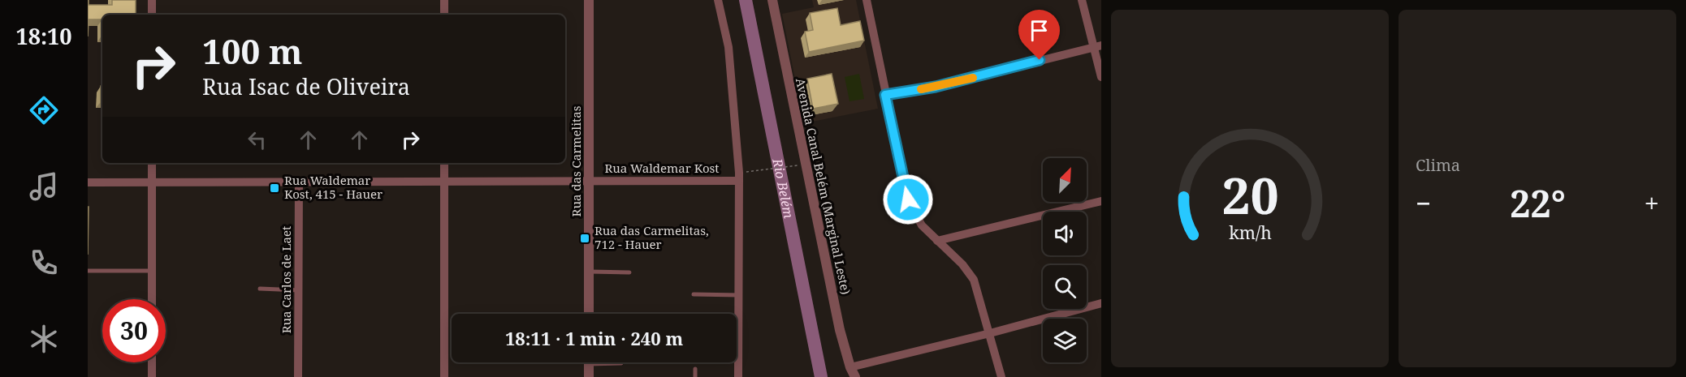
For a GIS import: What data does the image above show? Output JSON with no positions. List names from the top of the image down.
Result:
{
  "streets": {
    "street": [
      "Rua das Carmelitas",
      "Rua Waldemar Kost",
      "Avenida Canal Belém (Marginal Leste)",
      "Rua Carlos de Laet"
    ]
  },
  "crossings": [
    ["Rua das Carmelitas", "Rua Waldemar Kost"],
    ["Rua Waldemar Kost", "Rua Carlos de Laet"]
  ],
  "water": ["Rio Belém"],
  "places": {
    "transit": ["Rua Waldemar Kost, 415 - Hauer", "Rua das Carmelitas, 712 - Hauer"]
  },
  "north": "top right",
  "page": {
    "tabs": "18:10",
    "tile": "Clima",
    "turn": ["100 m", "Rua Isac de Oliveira"],
    "heat": ["−", "22°", "+"],
    "limit": "30",
    "trip": "18:11 · 1 min · 240 m",
    "gauge": ["20", "km/h"]
  }
}
